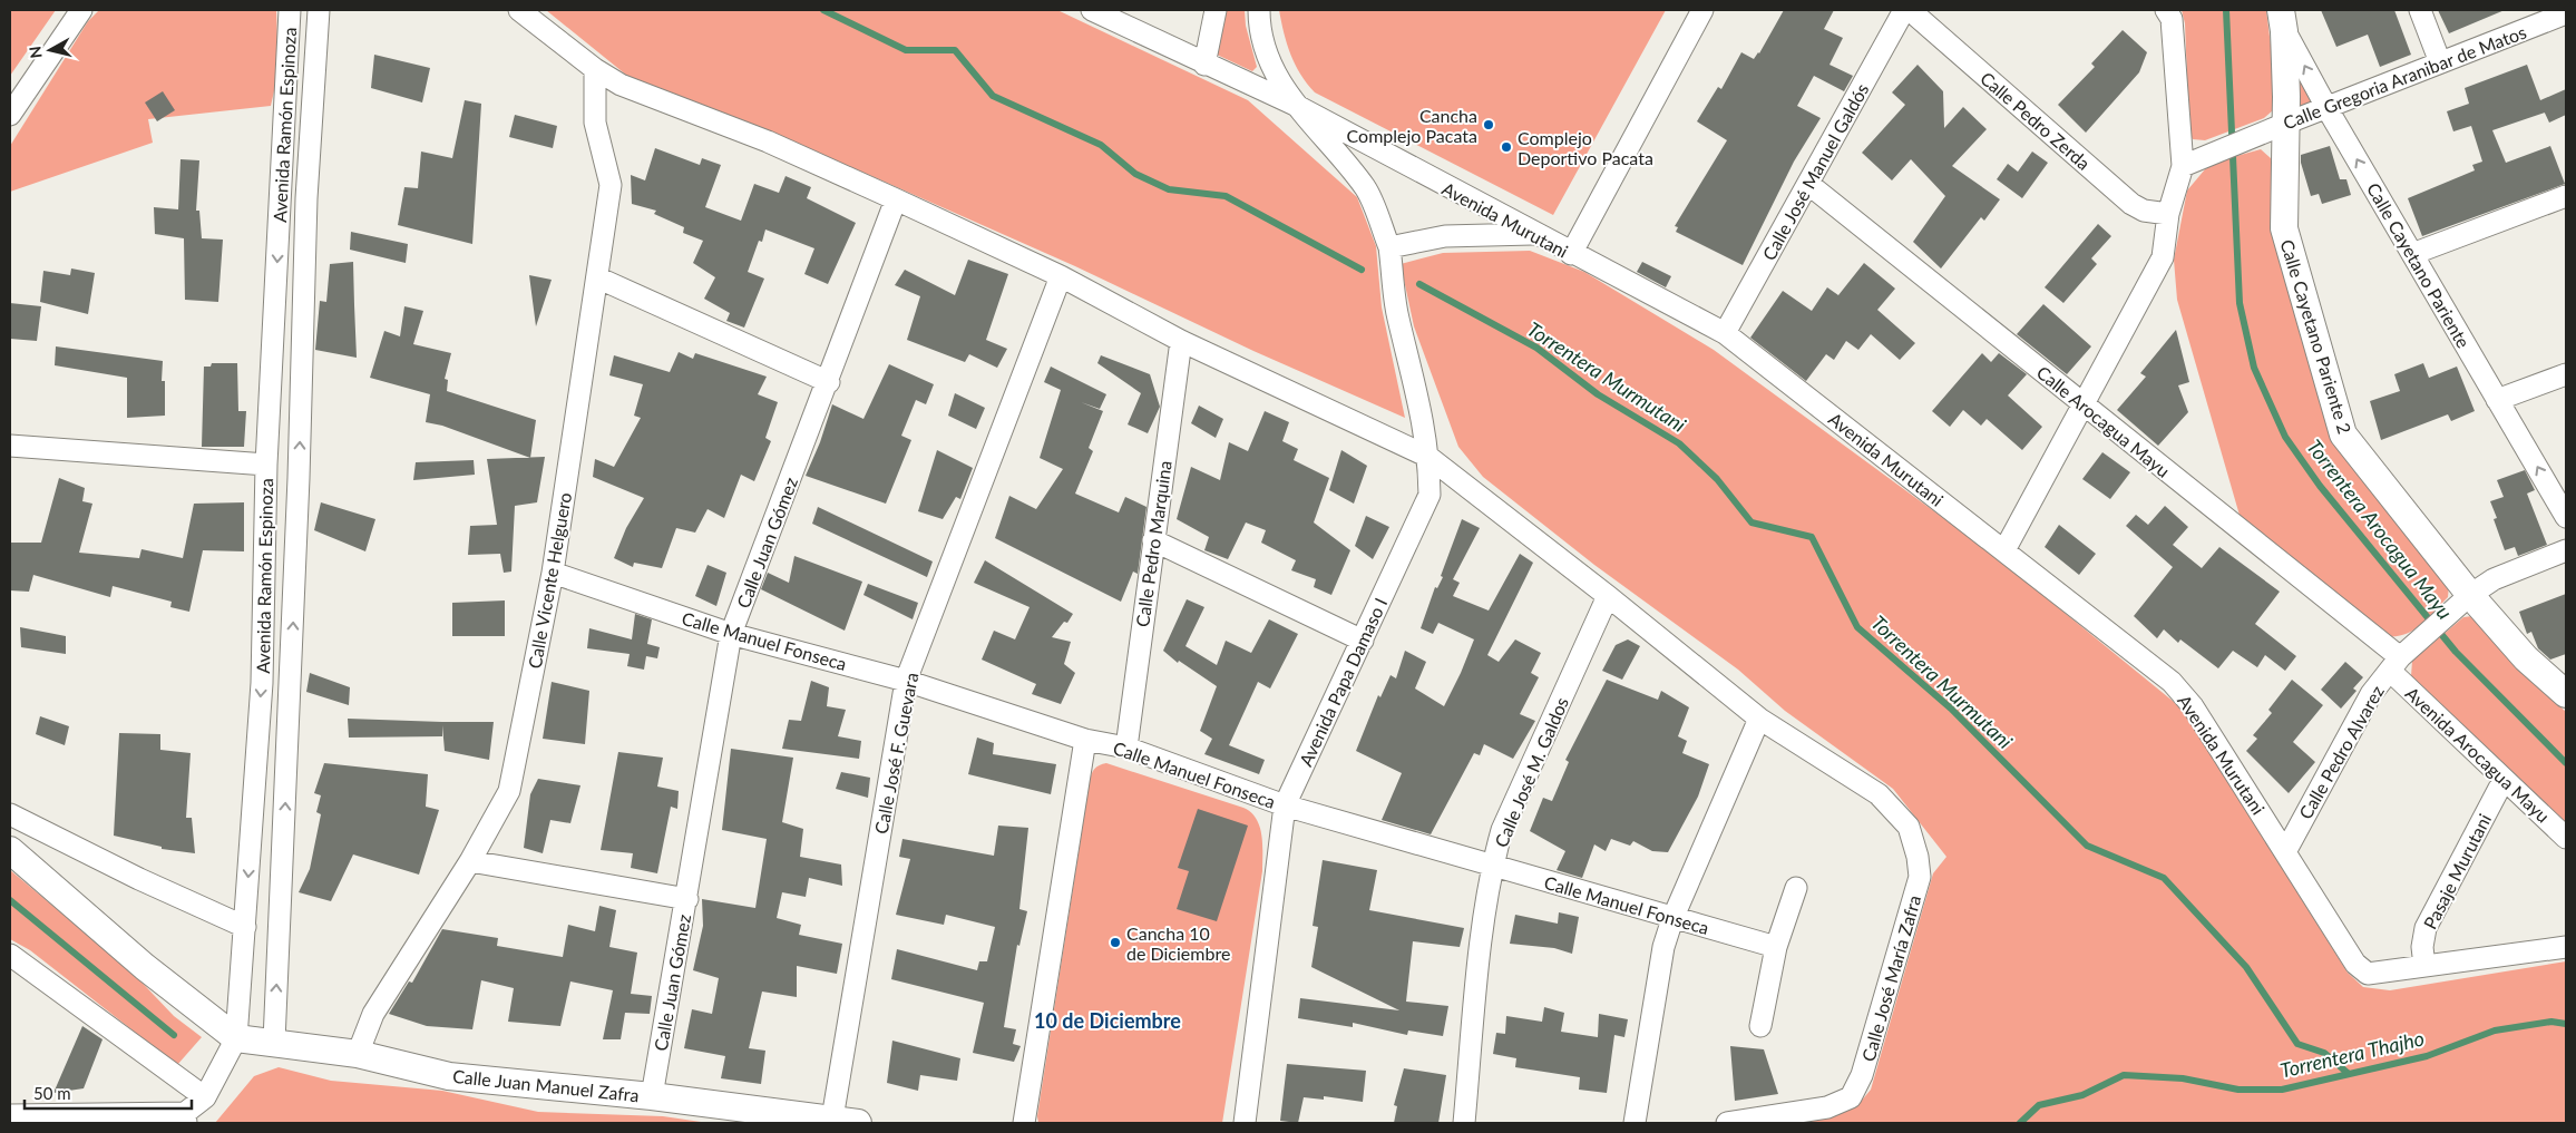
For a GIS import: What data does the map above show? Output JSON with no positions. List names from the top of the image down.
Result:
{
  "streets": {
    "street": [
      "Calle Gregoria Aranibar de Matos",
      "Calle Pedro Zerda",
      "Avenida Ramón Espinoza",
      "Calle José Manuel Galdós",
      "Avenida Murutani",
      "Calle Cayetano Pariente",
      "Calle Cayetano Pariente 2",
      "Calle Arocagua Mayu",
      "Calle Juan Gómez",
      "Calle Pedro Marquina",
      "Calle Vicente Helguero",
      "Calle Manuel Fonseca",
      "Avenida Papa Damaso I",
      "Calle Pedro Alvarez",
      "Calle José F. Guevara",
      "Avenida Arocagua Mayu",
      "Calle José M. Galdos",
      "Pasaje Murutani",
      "Calle José María Zafra",
      "Calle Juan Manuel Zafra"
    ]
  },
  "crossings": [
    ["Calle Gregoria Aranibar de Matos", "Calle Cayetano Pariente"],
    ["Calle Gregoria Aranibar de Matos", "Calle Cayetano Pariente 2"],
    ["Avenida Ramón Espinoza", "Calle Juan Manuel Zafra"],
    ["Calle José Manuel Galdós", "Avenida Murutani"],
    ["Calle José Manuel Galdós", "Calle Arocagua Mayu"],
    ["Avenida Murutani", "Avenida Papa Damaso I"],
    ["Avenida Murutani", "Calle Pedro Alvarez"],
    ["Avenida Murutani", "Pasaje Murutani"],
    ["Calle Cayetano Pariente", "Calle Cayetano Pariente 2"],
    ["Calle Cayetano Pariente 2", "Calle Pedro Alvarez"],
    ["Calle Arocagua Mayu", "Calle Pedro Alvarez"],
    ["Calle Arocagua Mayu", "Avenida Arocagua Mayu"],
    ["Calle Juan Gómez", "Calle Manuel Fonseca"],
    ["Calle Juan Gómez", "Calle José María Zafra"],
    ["Calle Juan Gómez", "Calle Juan Manuel Zafra"],
    ["Calle Pedro Marquina", "Calle Manuel Fonseca"],
    ["Calle Pedro Marquina", "Calle José María Zafra"],
    ["Calle Vicente Helguero", "Calle Manuel Fonseca"],
    ["Calle Vicente Helguero", "Calle José María Zafra"],
    ["Calle Vicente Helguero", "Calle Juan Manuel Zafra"],
    ["Calle Manuel Fonseca", "Avenida Papa Damaso I"],
    ["Calle Manuel Fonseca", "Calle José F. Guevara"],
    ["Calle Manuel Fonseca", "Calle José M. Galdos"],
    ["Avenida Papa Damaso I", "Calle José María Zafra"],
    ["Calle Pedro Alvarez", "Avenida Arocagua Mayu"],
    ["Calle José F. Guevara", "Calle José María Zafra"],
    ["Calle José F. Guevara", "Calle Juan Manuel Zafra"],
    ["Avenida Arocagua Mayu", "Pasaje Murutani"],
    ["Calle José M. Galdos", "Calle José María Zafra"]
  ],
  "districts": ["10 de Diciembre"],
  "water": ["Torrentera Murmutani", "Torrentera Arocagua Mayu", "Torrentera Thajho"],
  "places": ["Cancha Complejo Pacata", "Complejo Deportivo Pacata", "Cancha 10 de Diciembre"],
  "scale_bar": "50 m",
  "north": "left"
}
